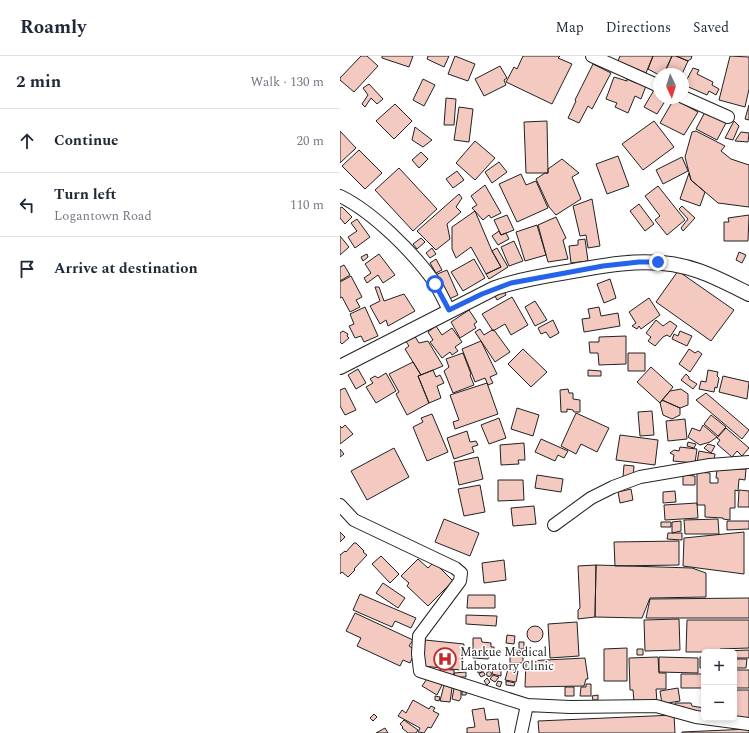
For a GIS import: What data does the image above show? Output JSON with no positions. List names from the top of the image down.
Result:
{
  "places": {
    "hospital": ["Markue Medical Laboratory Clinic"]
  },
  "north": "bottom",
  "page": {
    "header": "Roamly",
    "nav": ["Map", "Directions", "Saved"],
    "heading": ["2 min", "Walk · 130 m"],
    "list": [
      ["Continue", "20 m"],
      ["Turn left", "Logantown Road", "110 m"],
      "Arrive at destination"
    ],
    "map_buttons": ["+", "−"]
  }
}
